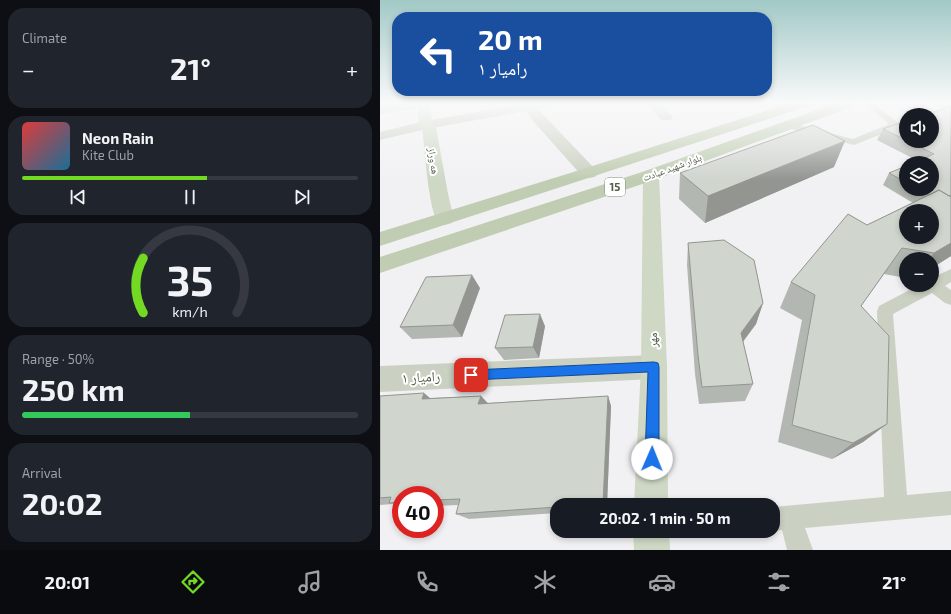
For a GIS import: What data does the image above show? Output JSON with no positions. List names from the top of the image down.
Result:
{
  "streets": {
    "main road": ["بلوار شهید عبادت", "15"],
    "street": ["هه وراز", "مهر", "رامیار ۱"]
  },
  "crossings": [
    ["هه وراز", "بلوار شهید عبادت"],
    ["بلوار شهید عبادت", "مهر"],
    ["مهر", "رامیار ۱"]
  ],
  "page": {
    "tile": [
      "Climate",
      ["Range · 50%", "250 km"],
      ["Arrival", "20:02"]
    ],
    "turn": ["20 m", "رامیار ۱"],
    "heat": ["−", "21°", "+"],
    "map_buttons": ["+", "−"],
    "song": ["Neon Rain", "Kite Club"],
    "limit": "40",
    "trip": "20:02 · 1 min · 50 m",
    "tabs": ["20:01", "21°"],
    "gauge": ["35", "km/h"]
  }
}
